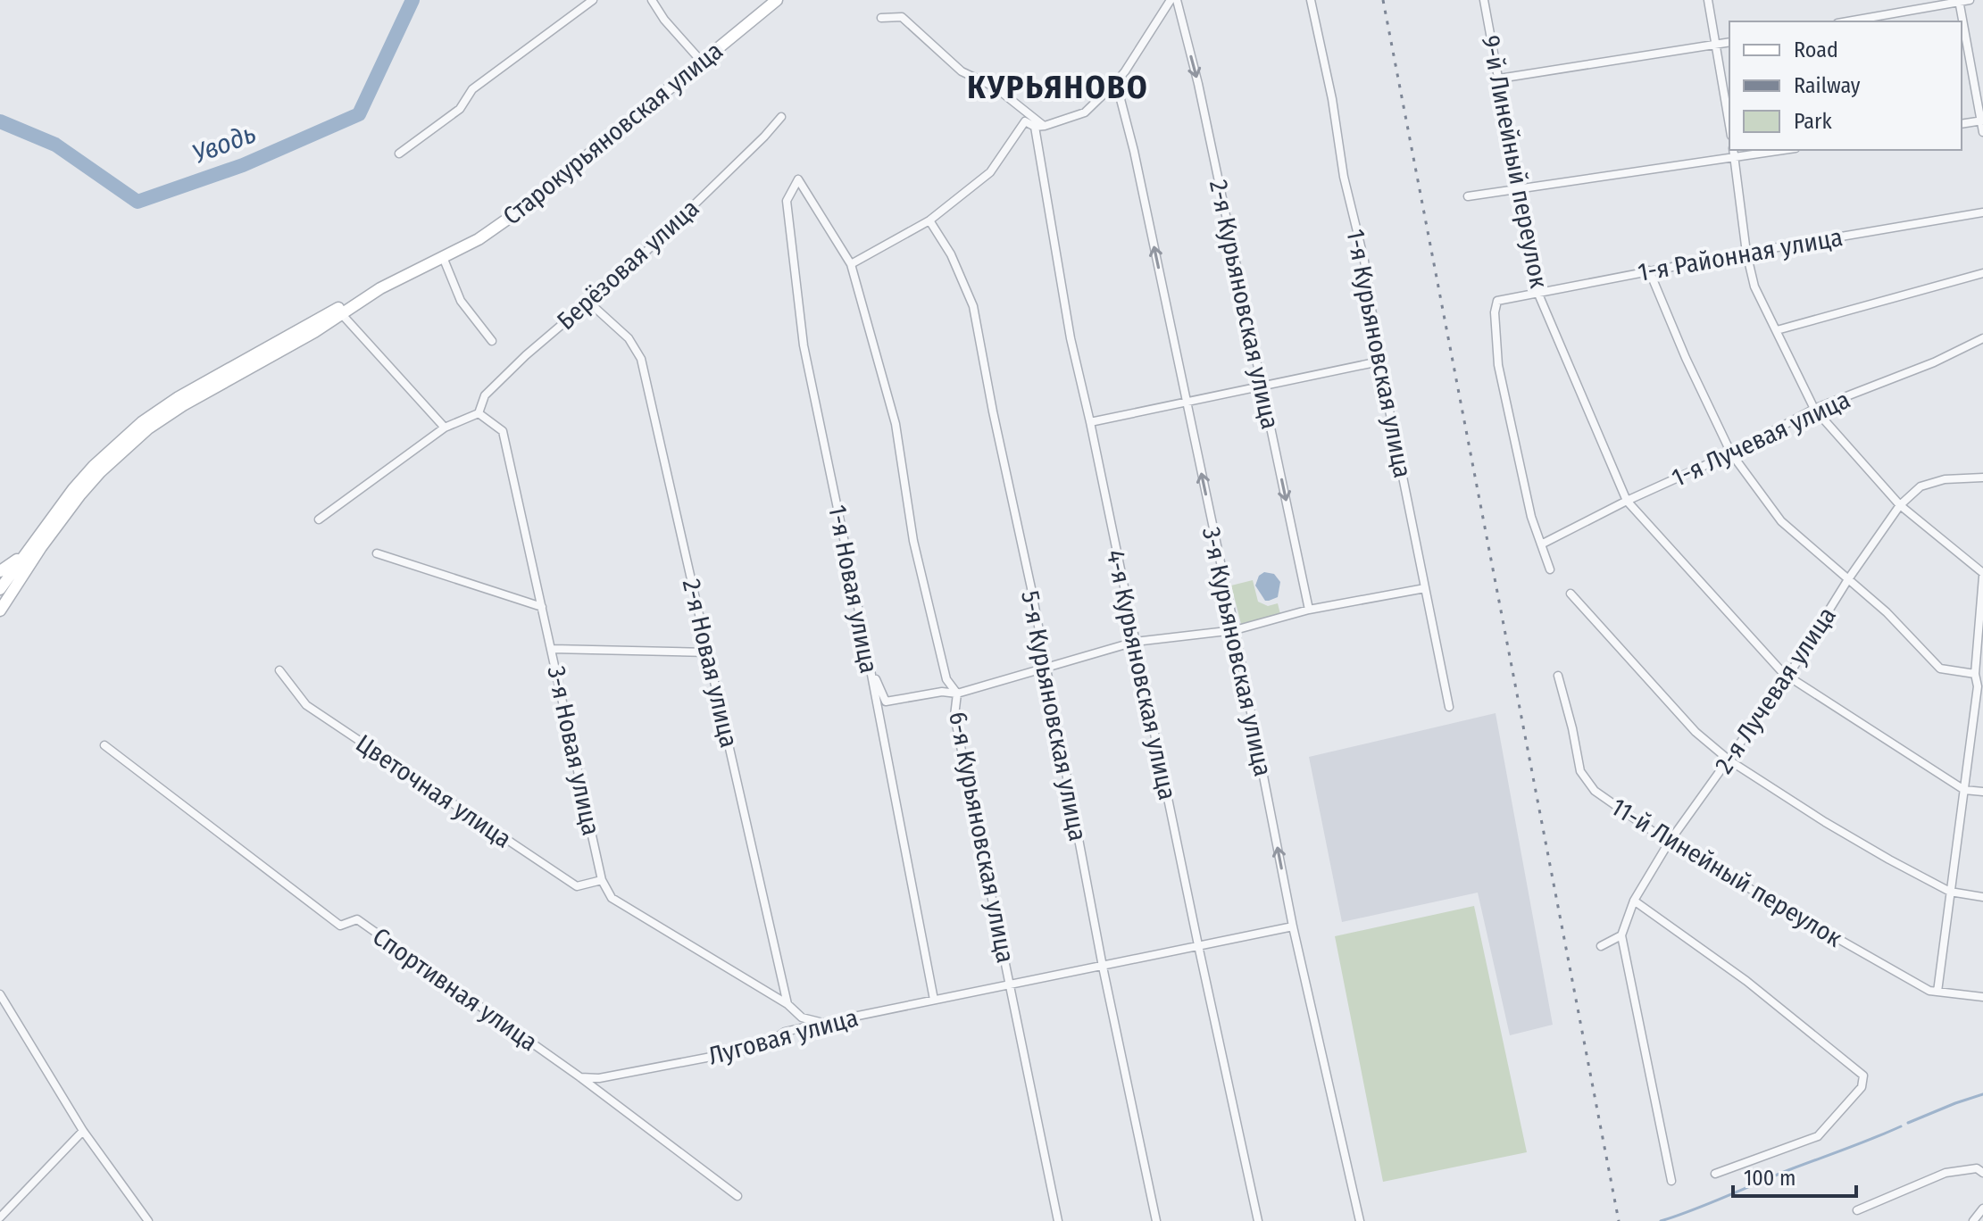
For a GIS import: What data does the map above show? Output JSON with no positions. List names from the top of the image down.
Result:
{
  "streets": {
    "main road": ["Старокурьяновская улица"],
    "street": [
      "9-й Линейный переулок",
      "1-я Районная улица",
      "Берёзовая улица",
      "2-я Курьяновская улица",
      "1-я Курьяновская улица",
      "1-я Лучевая улица",
      "1-я Новая улица",
      "3-я Курьяновская улица",
      "2-я Новая улица",
      "4-я Курьяновская улица",
      "2-я Лучевая улица",
      "5-я Курьяновская улица",
      "3-я Новая улица",
      "Цветочная улица",
      "6-я Курьяновская улица",
      "11-й Линейный переулок",
      "Спортивная улица",
      "Луговая улица"
    ]
  },
  "crossings": [
    ["9-й Линейный переулок", "1-я Районная улица"],
    ["9-й Линейный переулок", "1-я Лучевая улица"],
    ["9-й Линейный переулок", "2-я Лучевая улица"],
    ["1-я Районная улица", "1-я Лучевая улица"],
    ["Берёзовая улица", "2-я Новая улица"],
    ["Берёзовая улица", "3-я Новая улица"],
    ["1-я Новая улица", "6-я Курьяновская улица"],
    ["1-я Новая улица", "Луговая улица"],
    ["3-я Курьяновская улица", "Луговая улица"],
    ["2-я Новая улица", "3-я Новая улица"],
    ["4-я Курьяновская улица", "Луговая улица"],
    ["2-я Лучевая улица", "11-й Линейный переулок"],
    ["5-я Курьяновская улица", "Луговая улица"],
    ["3-я Новая улица", "Цветочная улица"],
    ["6-я Курьяновская улица", "Луговая улица"],
    ["Спортивная улица", "Луговая улица"]
  ],
  "one_way": ["2-я Курьяновская улица", "3-я Курьяновская улица"],
  "districts": ["КУРЬЯНОВО"],
  "water": ["Уводь"],
  "legend": ["Road", "Railway", "Park"],
  "scale_bar": "100 m"
}
